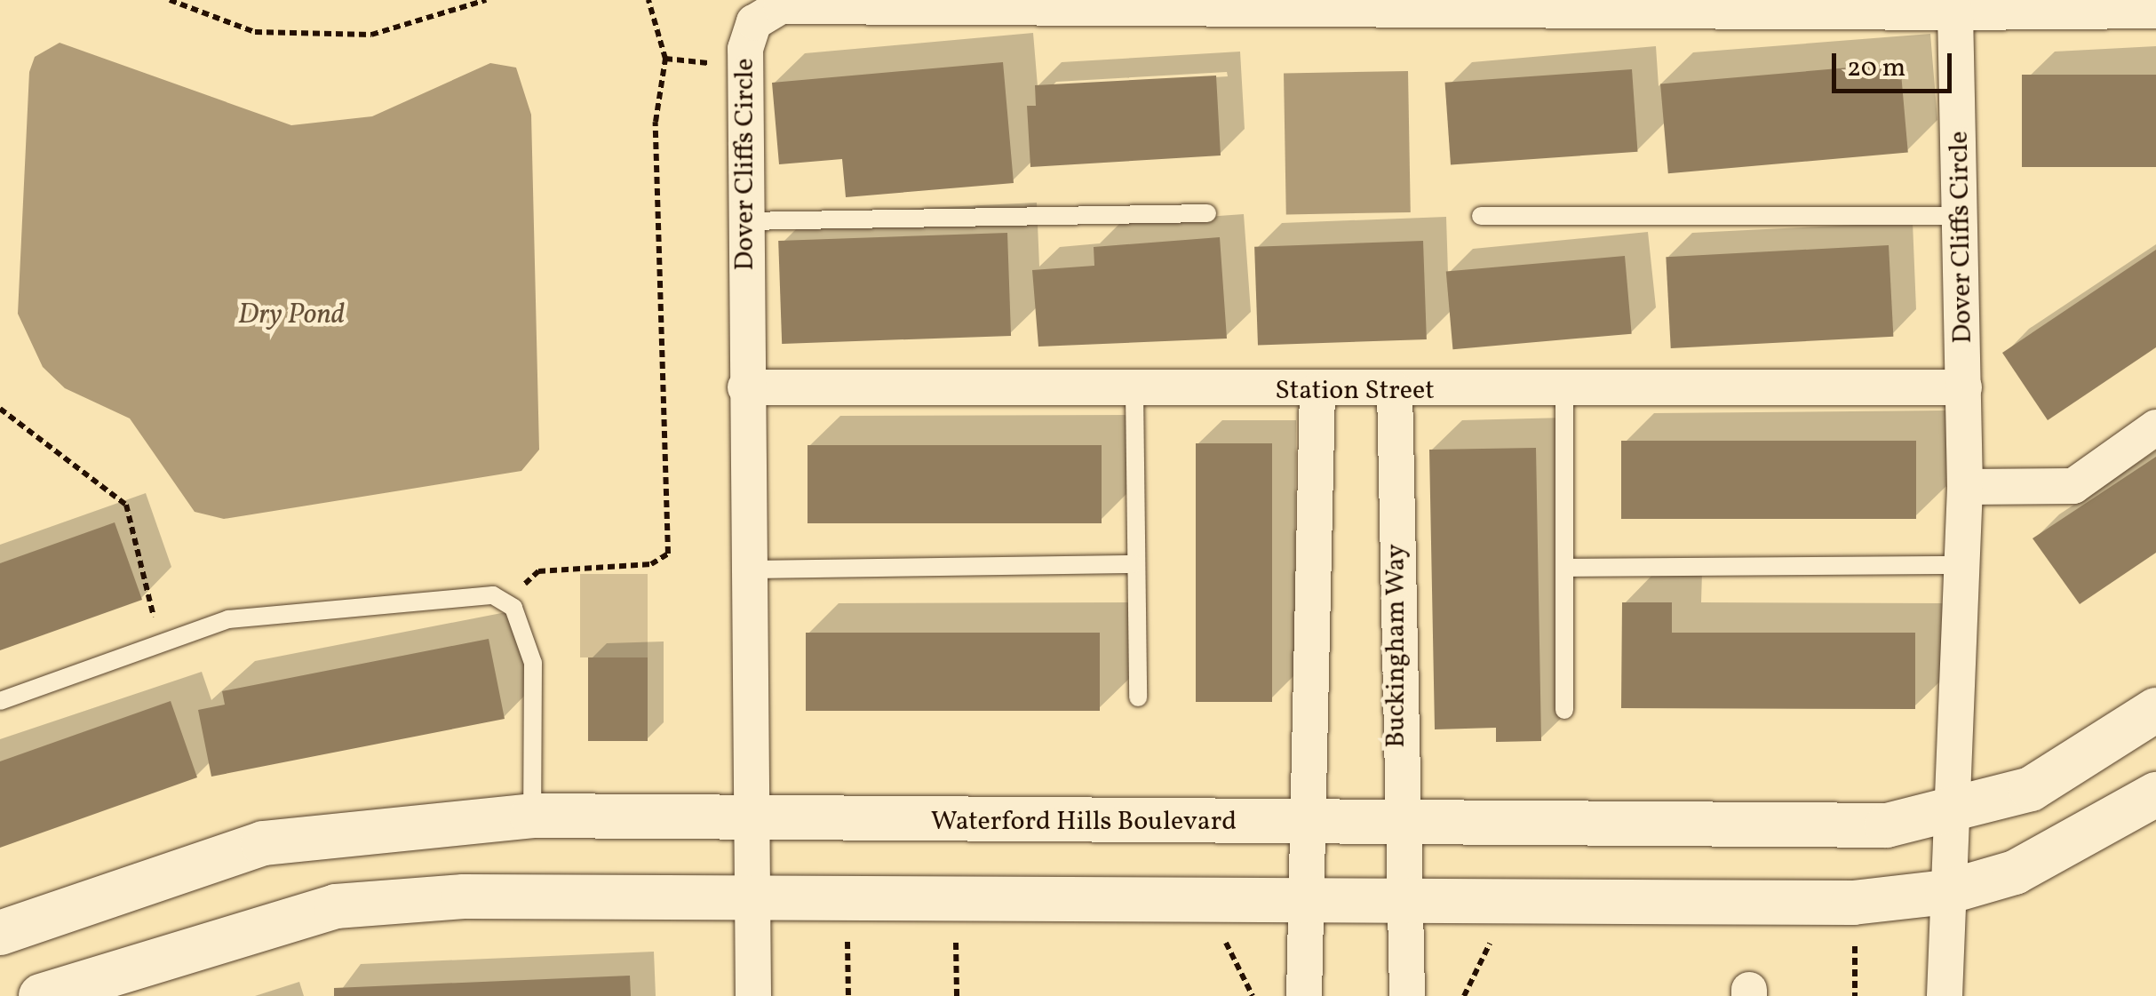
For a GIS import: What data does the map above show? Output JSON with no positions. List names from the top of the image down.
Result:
{
  "streets": {
    "street": [
      "Dover Cliffs Circle",
      "Station Street",
      "Buckingham Way",
      "Waterford Hills Boulevard"
    ]
  },
  "crossings": [
    ["Dover Cliffs Circle", "Station Street"],
    ["Dover Cliffs Circle", "Waterford Hills Boulevard"],
    ["Station Street", "Buckingham Way"],
    ["Buckingham Way", "Waterford Hills Boulevard"]
  ],
  "water": ["Dry Pond"],
  "scale_bar": "20 m"
}
